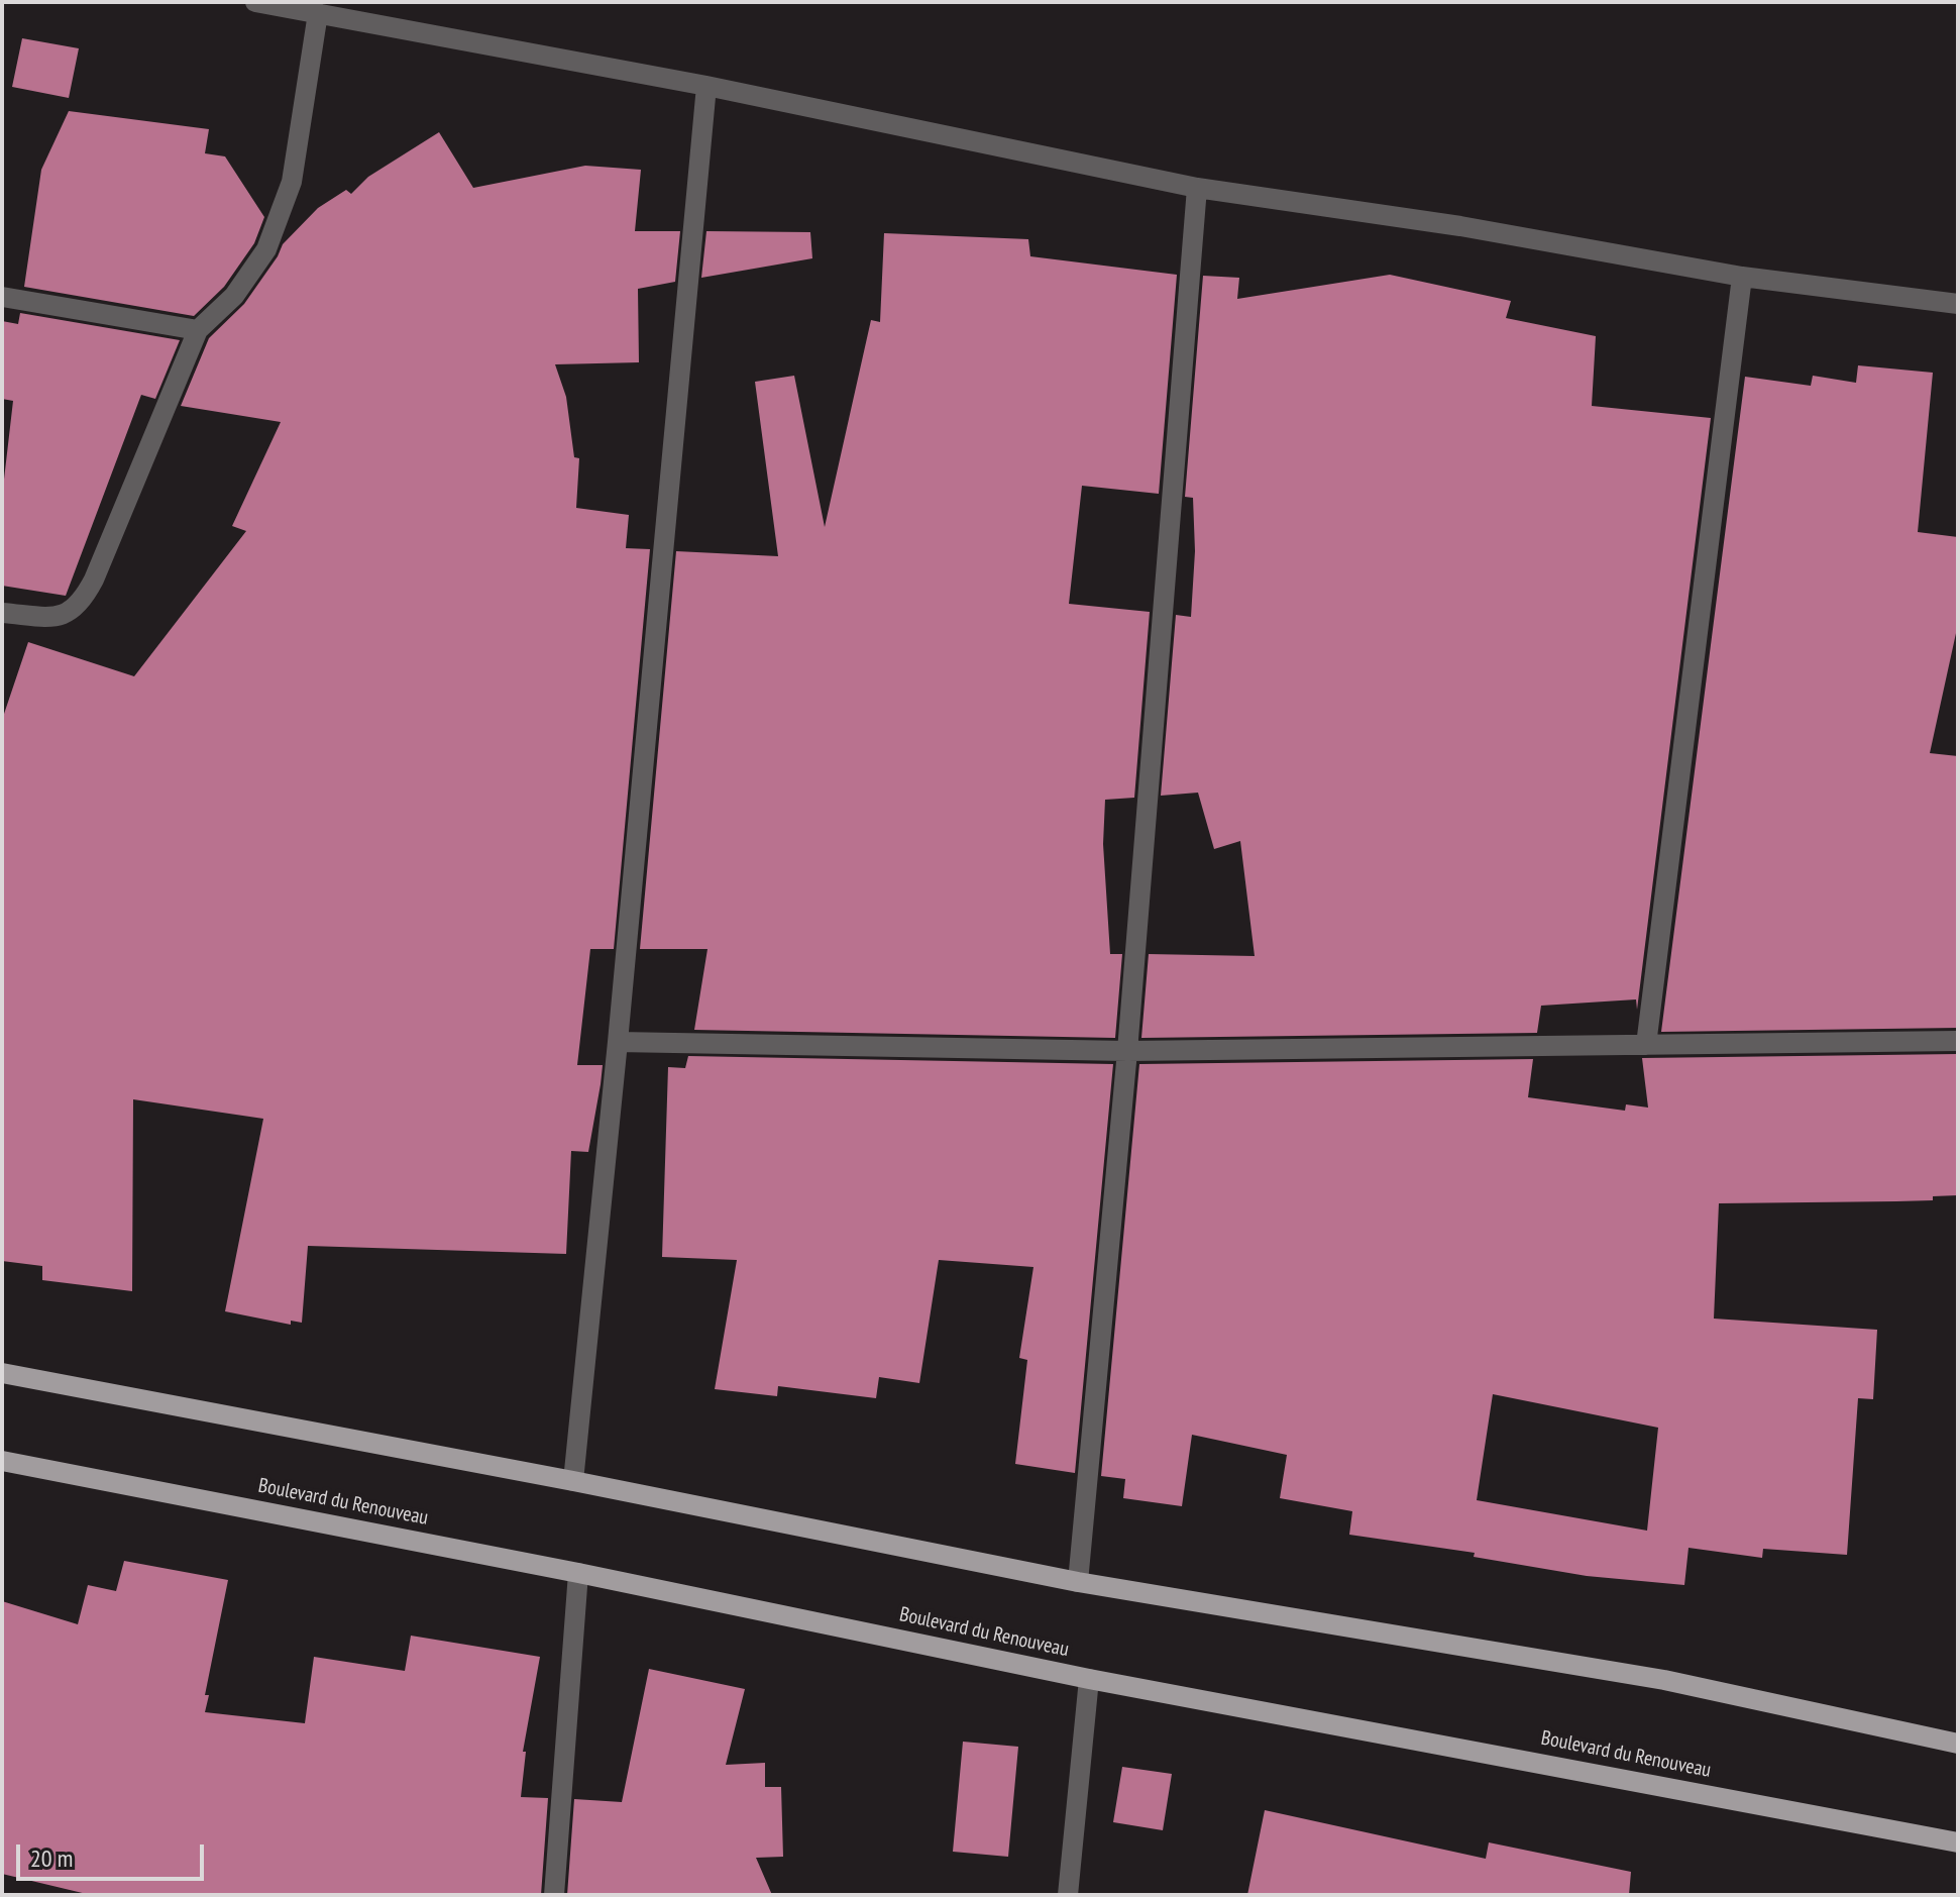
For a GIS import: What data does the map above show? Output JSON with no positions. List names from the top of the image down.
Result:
{
  "streets": {
    "main road": ["Boulevard du Renouveau"]
  },
  "scale_bar": "20 m"
}
